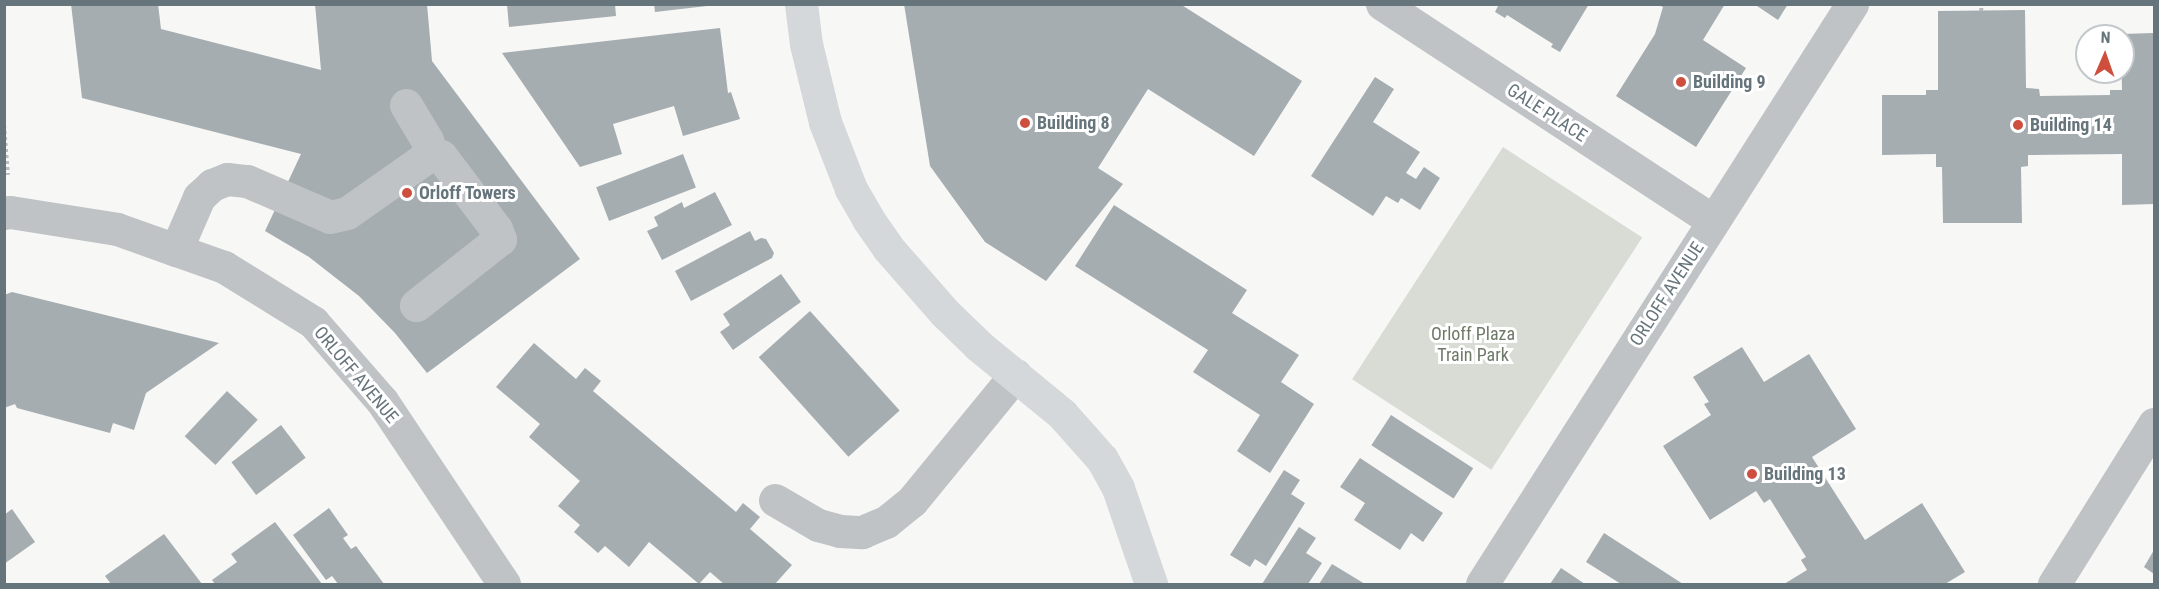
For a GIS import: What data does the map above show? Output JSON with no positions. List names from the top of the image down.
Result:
{
  "streets": {
    "street": ["GALE PLACE", "ORLOFF AVENUE"]
  },
  "crossings": [
    ["GALE PLACE", "ORLOFF AVENUE"]
  ],
  "parks": ["Orloff Plaza Train Park"],
  "places": [
    "Building 9",
    "Building 8",
    "Building 14",
    "Orloff Towers",
    "Building 13"
  ],
  "north": "top"
}
